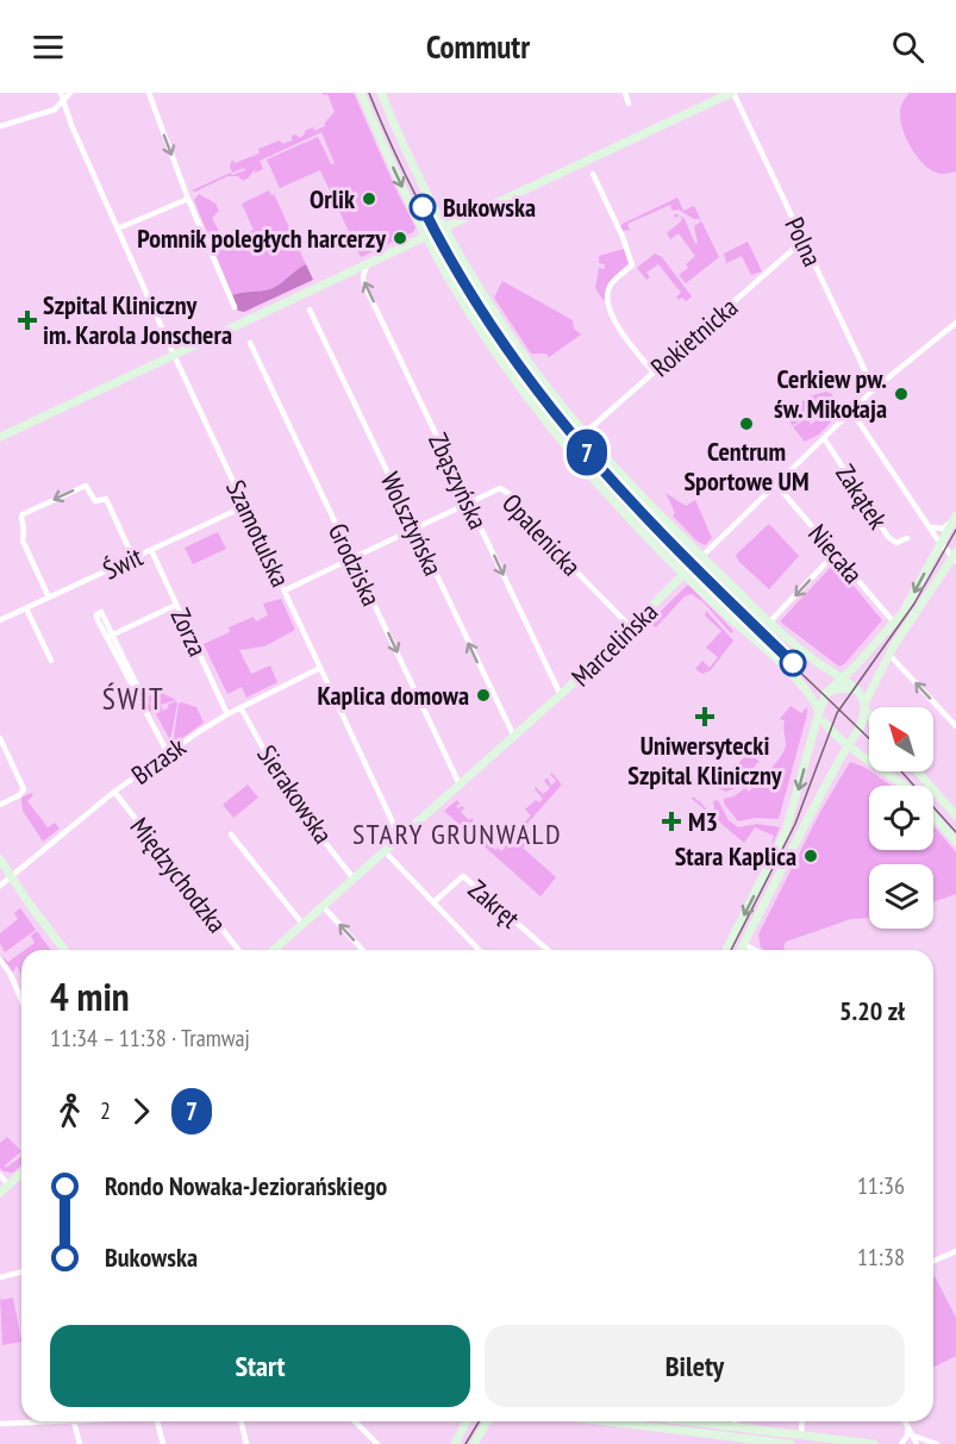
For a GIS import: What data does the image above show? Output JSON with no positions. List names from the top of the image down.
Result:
{
  "streets": {
    "street": [
      "Polna",
      "Rokietnicka",
      "Zbąszyńska",
      "Zakątek",
      "Wolsztyńska",
      "Szamotulska",
      "Opalenicka",
      "Niecała",
      "Świt",
      "Grodziska",
      "Zorza",
      "Marcelińska",
      "Brzask",
      "Sierakowska",
      "Międzychodzka",
      "Zakręt"
    ]
  },
  "crossings": [
    ["Polna", "Rokietnicka"],
    ["Polna", "Marcelińska"],
    ["Zbąszyńska", "Opalenicka"],
    ["Zbąszyńska", "Marcelińska"],
    ["Zakątek", "Marcelińska"],
    ["Wolsztyńska", "Opalenicka"],
    ["Wolsztyńska", "Marcelińska"],
    ["Szamotulska", "Opalenicka"],
    ["Szamotulska", "Świt"],
    ["Szamotulska", "Marcelińska"],
    ["Szamotulska", "Brzask"],
    ["Opalenicka", "Grodziska"],
    ["Opalenicka", "Marcelińska"],
    ["Niecała", "Marcelińska"],
    ["Świt", "Zorza"],
    ["Grodziska", "Marcelińska"],
    ["Zorza", "Brzask"],
    ["Marcelińska", "Sierakowska"],
    ["Brzask", "Sierakowska"],
    ["Brzask", "Międzychodzka"]
  ],
  "one_way": ["Wolsztyńska", "Grodziska"],
  "districts": ["ŚWIT", "STARY GRUNWALD"],
  "places": {
    "other": [
      "Orlik",
      "Bukowska",
      "Pomnik poległych harcerzy",
      "Cerkiew pw. św. Mikołaja",
      "Centrum Sportowe UM",
      "Kaplica domowa",
      "Stara Kaplica"
    ],
    "health": ["Szpital Kliniczny im. Karola Jonschera", "Uniwersytecki Szpital Kliniczny", "M3"]
  },
  "lines": ["tram line 7"],
  "north": "top left",
  "page": {
    "header": "Commutr",
    "on_map": "7",
    "heading": ["4 min", "11:34 – 11:38 · Tramwaj", "5.20 zł"],
    "legs": ["2", "7"],
    "list": [
      {
        "name": "Rondo Nowaka-Jeziorańskiego",
        "value": "11:36"
      },
      {
        "name": "Bukowska",
        "value": "11:38"
      }
    ],
    "buttons": ["Start", "Bilety"]
  }
}
